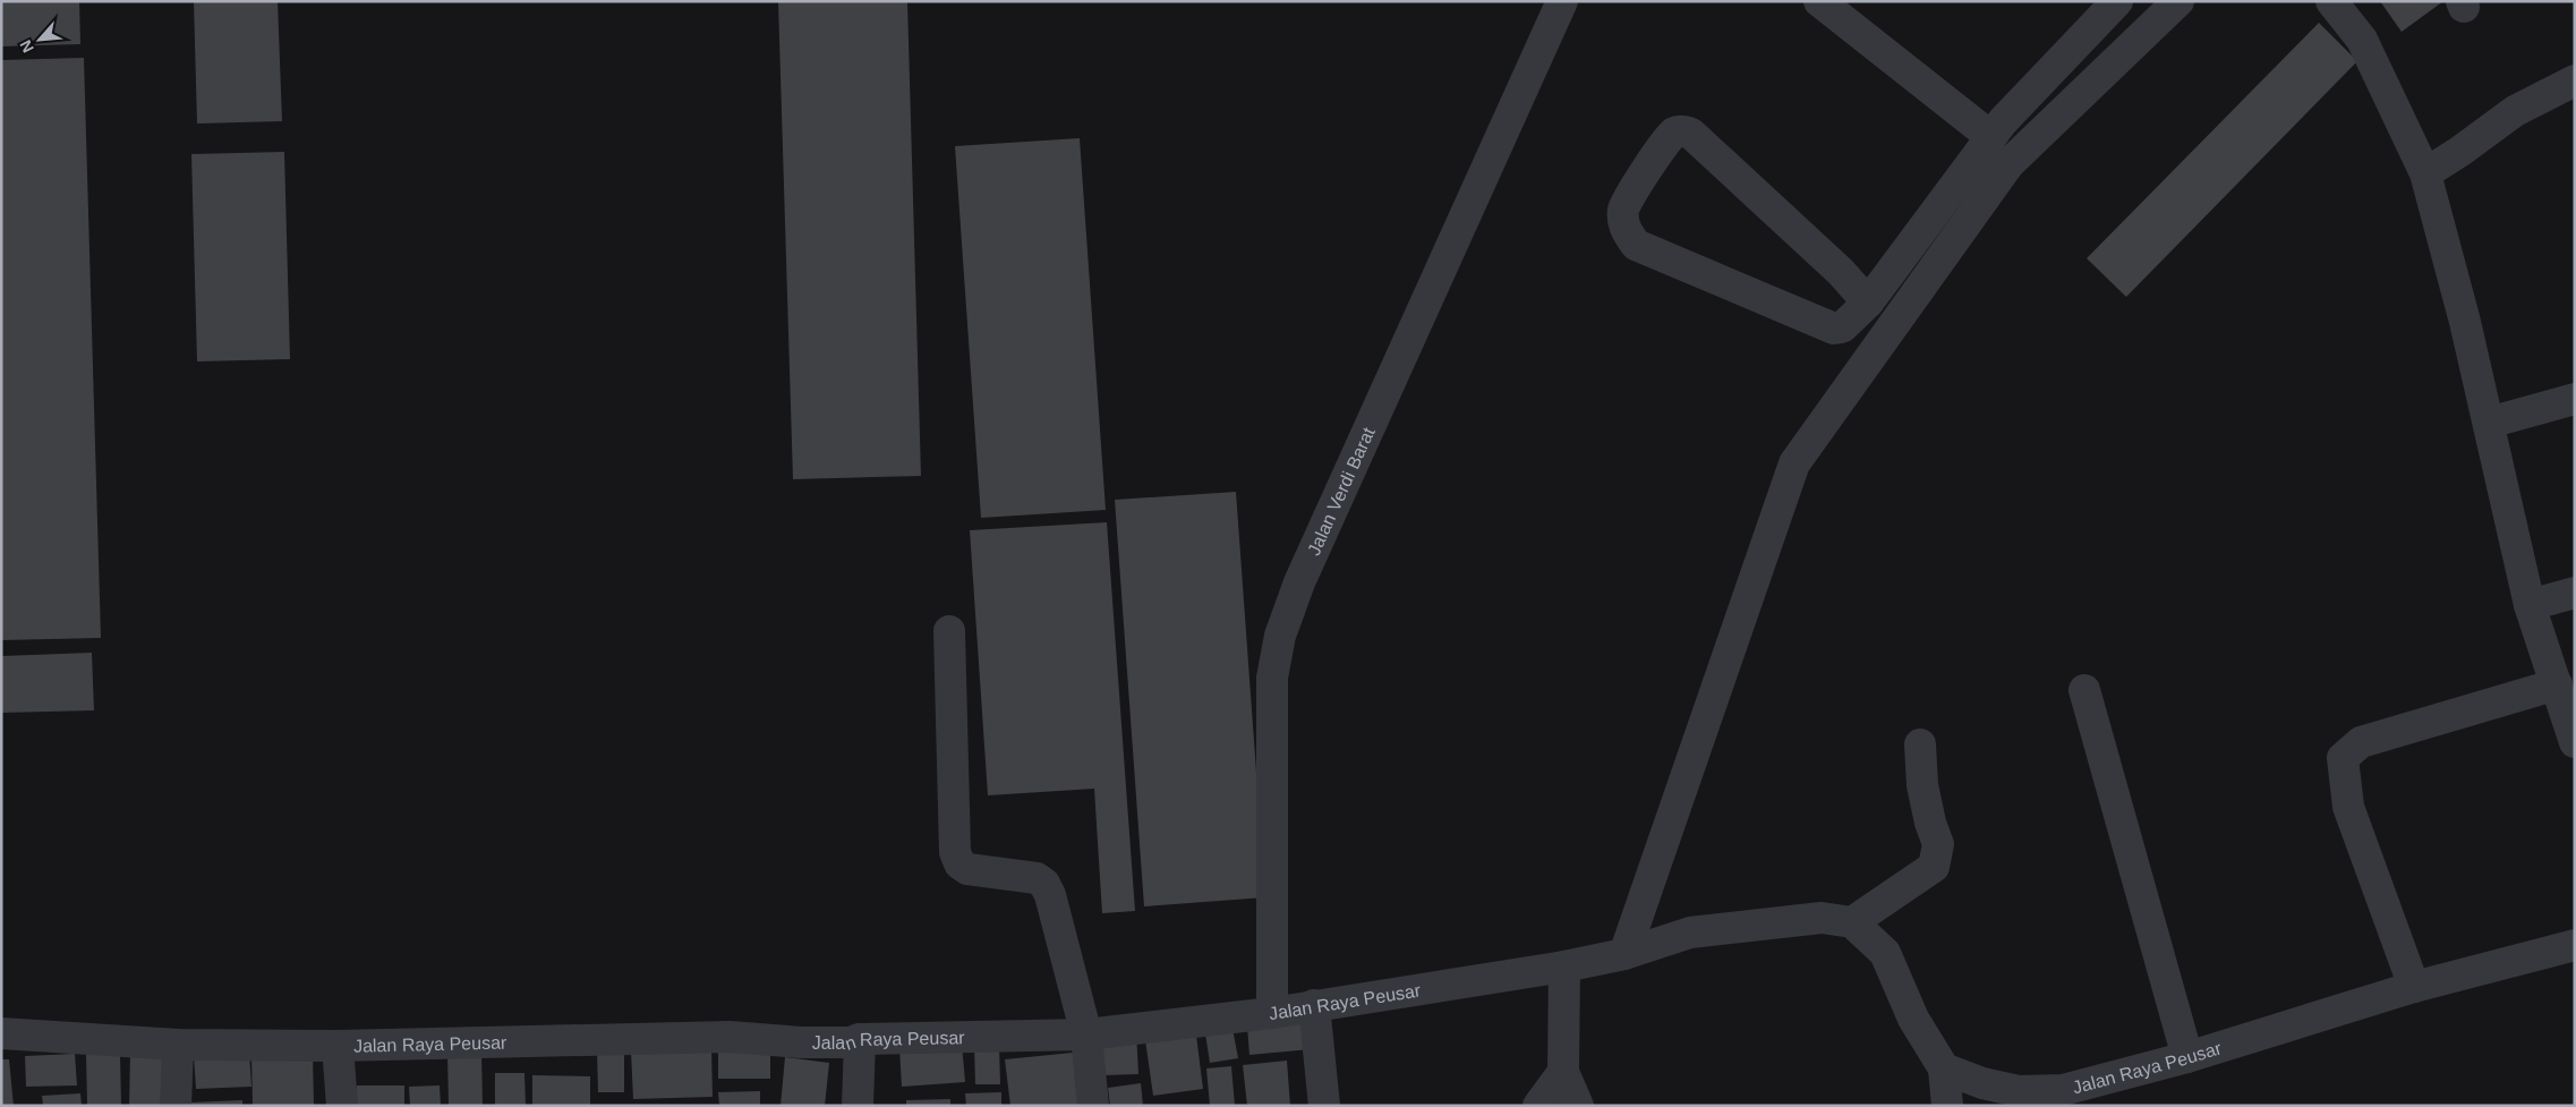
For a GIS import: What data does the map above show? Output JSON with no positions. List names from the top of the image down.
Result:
{
  "streets": {
    "street": ["Jalan Verdi Barat", "Jalan Raya Peusar"]
  },
  "crossings": [
    ["Jalan Verdi Barat", "Jalan Raya Peusar"]
  ],
  "north": "bottom left"
}
